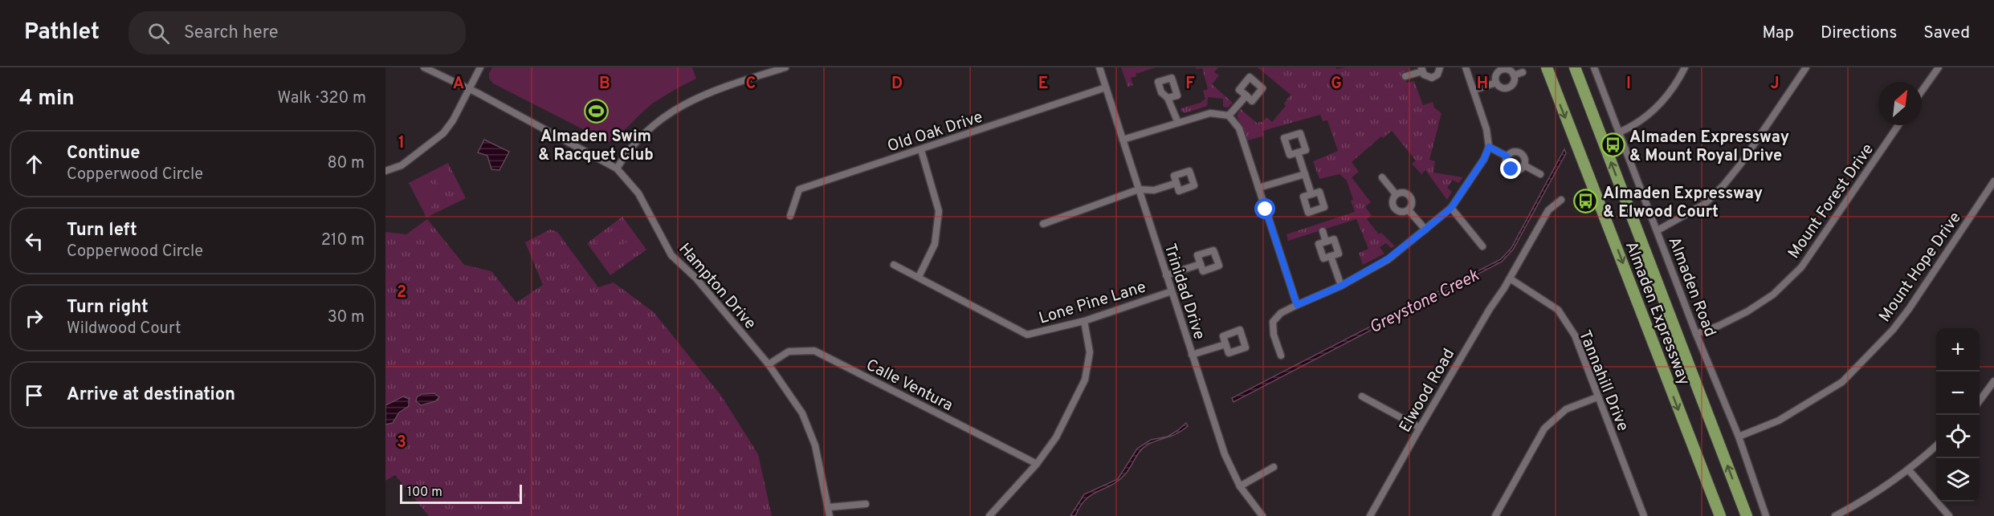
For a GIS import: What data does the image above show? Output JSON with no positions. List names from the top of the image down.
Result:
{
  "streets": {
    "main road": ["Almaden Expressway"],
    "street": [
      "Old Oak Drive",
      "Mount Forest Drive",
      "Mount Hope Drive",
      "Hampton Drive",
      "Almaden Road",
      "Trinidad Drive",
      "Lone Pine Lane",
      "Tannahill Drive",
      "Calle Ventura",
      "Elwood Road"
    ]
  },
  "crossings": [
    ["Old Oak Drive", "Trinidad Drive"],
    ["Mount Forest Drive", "Almaden Road"],
    ["Mount Hope Drive", "Almaden Road"],
    ["Hampton Drive", "Calle Ventura"],
    ["Trinidad Drive", "Lone Pine Lane"],
    ["Tannahill Drive", "Elwood Road"]
  ],
  "water": ["Greystone Creek"],
  "places": {
    "sports": ["Almaden Swim & Racquet Club"],
    "bus stop": ["Almaden Expressway & Mount Royal Drive", "Almaden Expressway & Elwood Court"]
  },
  "scale_bar": "100 m",
  "north": "top right",
  "page": {
    "header": "Pathlet",
    "search": "Search here",
    "nav": ["Map", "Directions", "Saved"],
    "heading": ["4 min", "Walk · 320 m"],
    "list": [
      ["Continue", "Copperwood Circle", "80 m"],
      ["Turn left", "Copperwood Circle", "210 m"],
      ["Turn right", "Wildwood Court", "30 m"],
      "Arrive at destination"
    ],
    "map_buttons": ["+", "−"],
    "scale": "100 m"
  },
  "grid": {
    "columns": [
      "A",
      "B",
      "C",
      "D",
      "E",
      "F",
      "G",
      "H",
      "I",
      "J"
    ],
    "rows": ["1", "2", "3"]
  }
}
